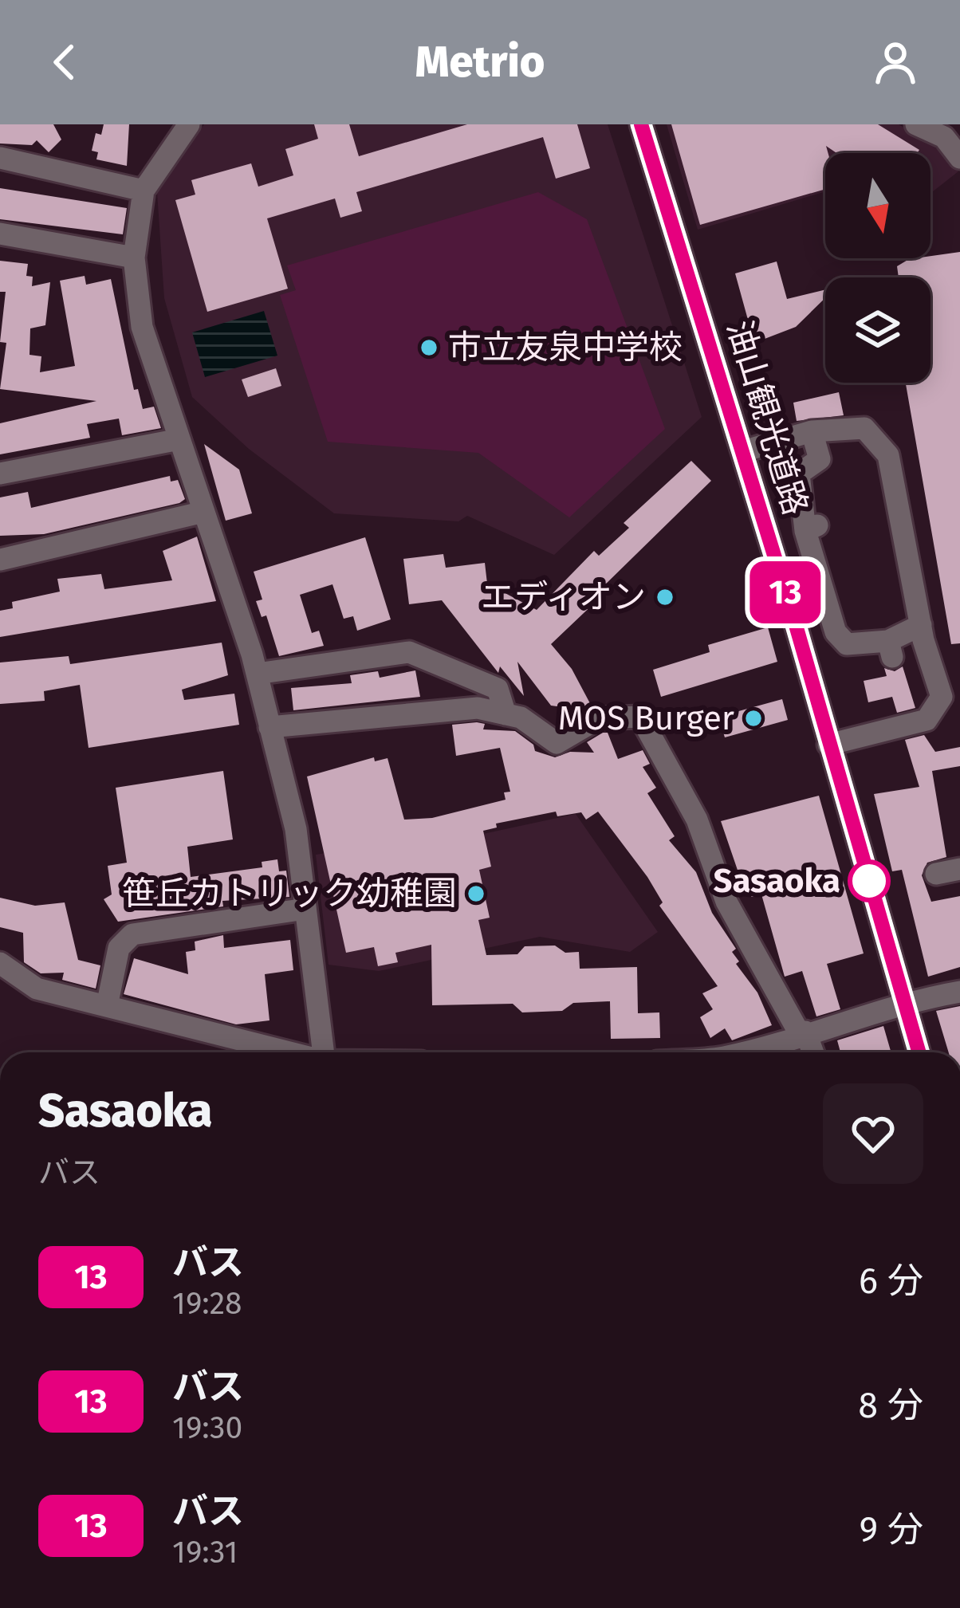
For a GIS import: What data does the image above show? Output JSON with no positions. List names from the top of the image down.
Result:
{
  "streets": {
    "street": ["油山観光道路"]
  },
  "places": [
    "市立友泉中学校",
    "エディオン",
    "MOS Burger",
    "Sasaoka",
    "笹丘カトリック幼稚園"
  ],
  "lines": ["bus line 13"],
  "north": "bottom",
  "page": {
    "header": "Metrio",
    "on_map": "13",
    "heading": ["Sasaoka", "バス"],
    "list": [
      {
        "mark": "13",
        "name": "バス",
        "note": "19:28",
        "value": "6 分"
      },
      {
        "mark": "13",
        "name": "バス",
        "note": "19:30",
        "value": "8 分"
      },
      {
        "mark": "13",
        "name": "バス",
        "note": "19:31",
        "value": "9 分"
      }
    ]
  }
}
